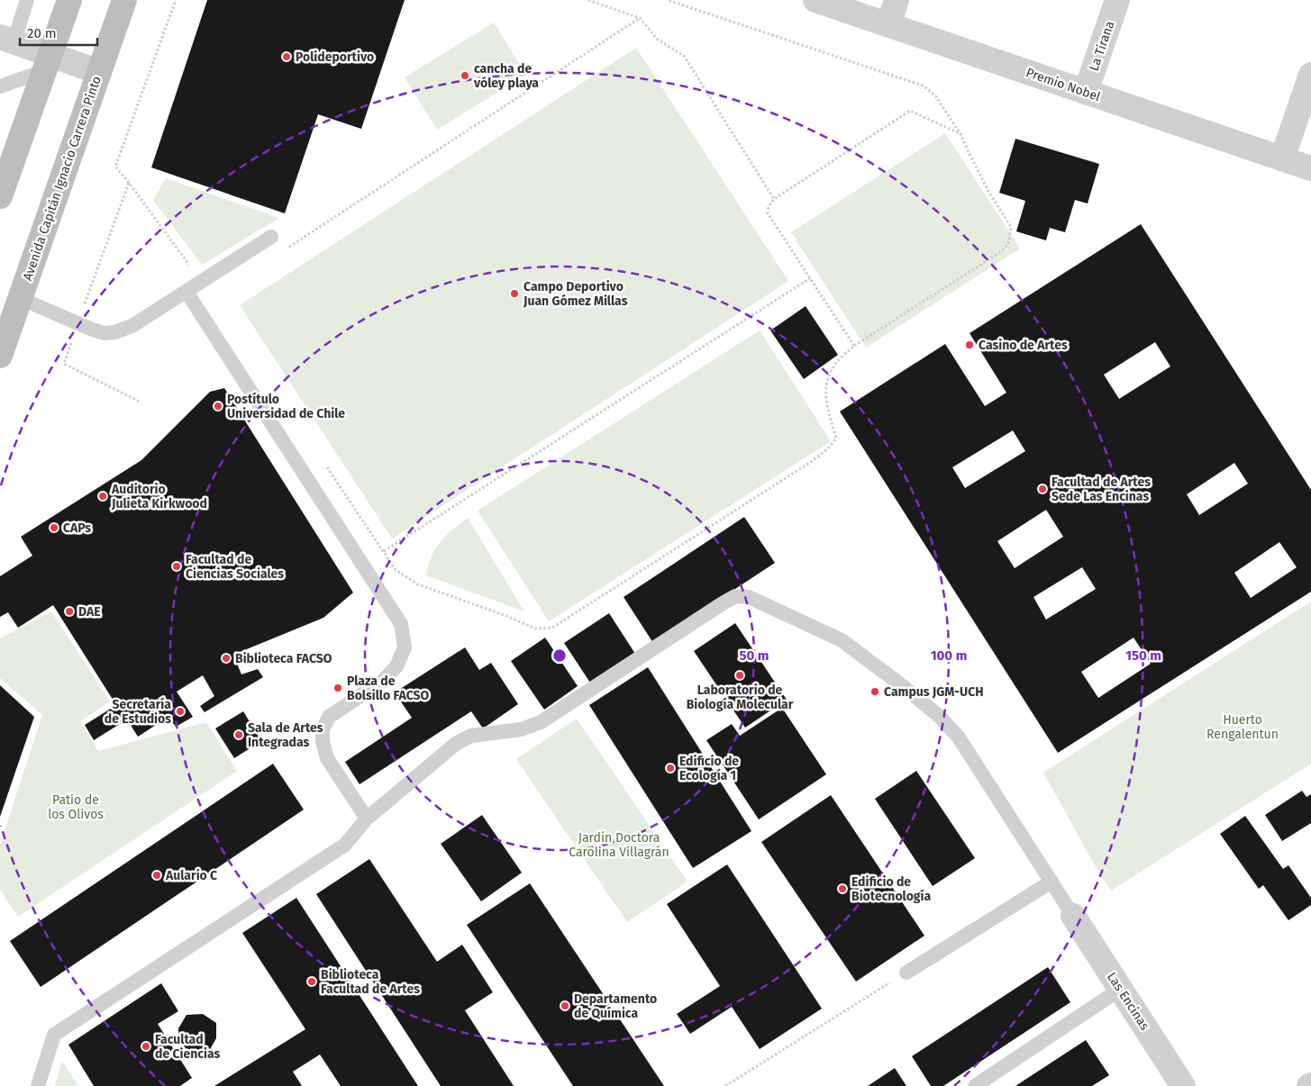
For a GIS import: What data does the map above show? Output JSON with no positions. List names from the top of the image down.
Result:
{
  "streets": {
    "street": [
      "La Tirana",
      "Premio Nobel",
      "Avenida Capitán Ignacio Carrera Pinto",
      "Las Encinas"
    ]
  },
  "crossings": [
    ["La Tirana", "Premio Nobel"]
  ],
  "parks": ["Huerto Rengalentun", "Patio de los Olivos", "Jardín Doctora Carolina Villagrán"],
  "places": [
    "Polideportivo",
    "cancha de vóley playa",
    "Campo Deportivo Juan Gómez Millas",
    "Casino de Artes",
    "Postítulo Universidad de Chile",
    "Facultad de Artes Sede Las Encinas",
    "Auditorio Julieta Kirkwood",
    "CAPs",
    "Facultad de Ciencias Sociales",
    "DAE",
    "Biblioteca FACSO",
    "Laboratorio de Biología Molecular",
    "Plaza de Bolsillo FACSO",
    "Campus JGM-UCH",
    "Secretaría de Estudios",
    "Sala de Artes Integradas",
    "Edificio de Ecología 1",
    "Aulario C",
    "Edificio de Biotecnología",
    "Biblioteca Facultad de Artes",
    "Departamento de Química",
    "Facultad de Ciencias"
  ],
  "scale_bar": "20 m",
  "rings": ["50 m", "100 m", "150 m"]
}
